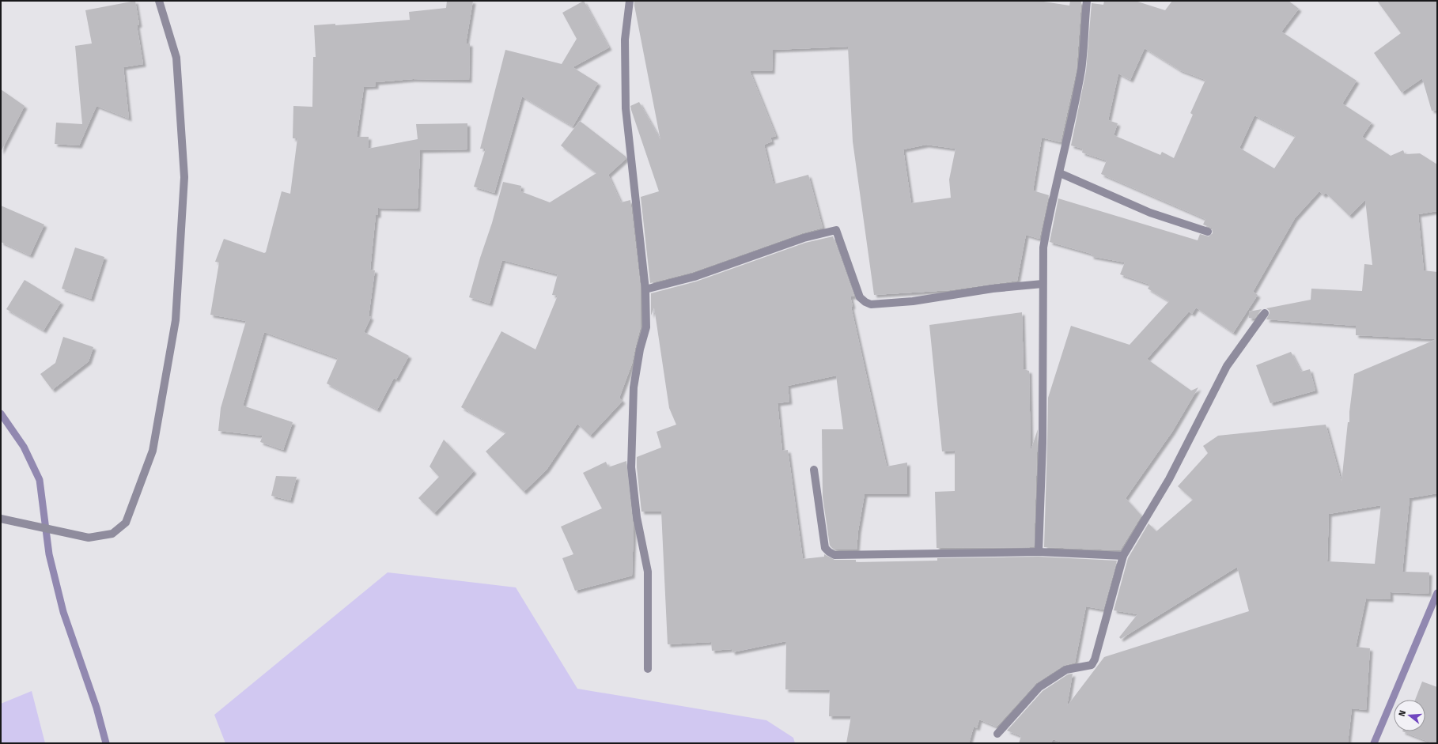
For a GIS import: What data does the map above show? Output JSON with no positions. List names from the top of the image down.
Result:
{
  "north": "left"
}
